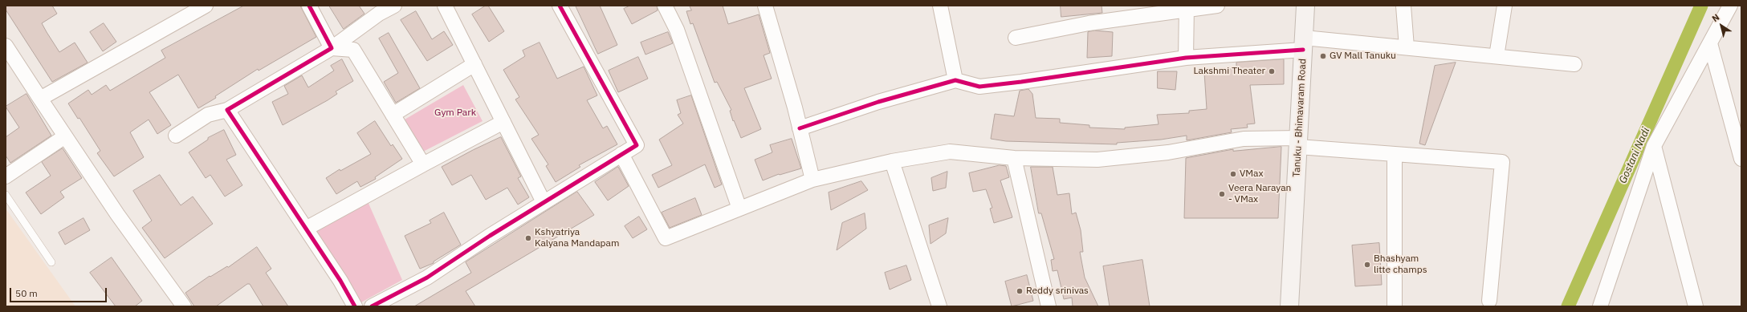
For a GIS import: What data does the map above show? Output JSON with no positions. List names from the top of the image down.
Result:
{
  "streets": {
    "main road": ["Tanuku - Bhimavaram Road"]
  },
  "water": ["Gostani Nadi"],
  "parks": ["Gym Park"],
  "places": [
    "GV Mall Tanuku",
    "Lakshmi Theater",
    "VMax",
    "Veera Narayan - VMax",
    "Kshyatriya Kalyana Mandapam",
    "Bhashyam litte champs",
    "Reddy srinivas"
  ],
  "scale_bar": "50 m",
  "north": "top left"
}
